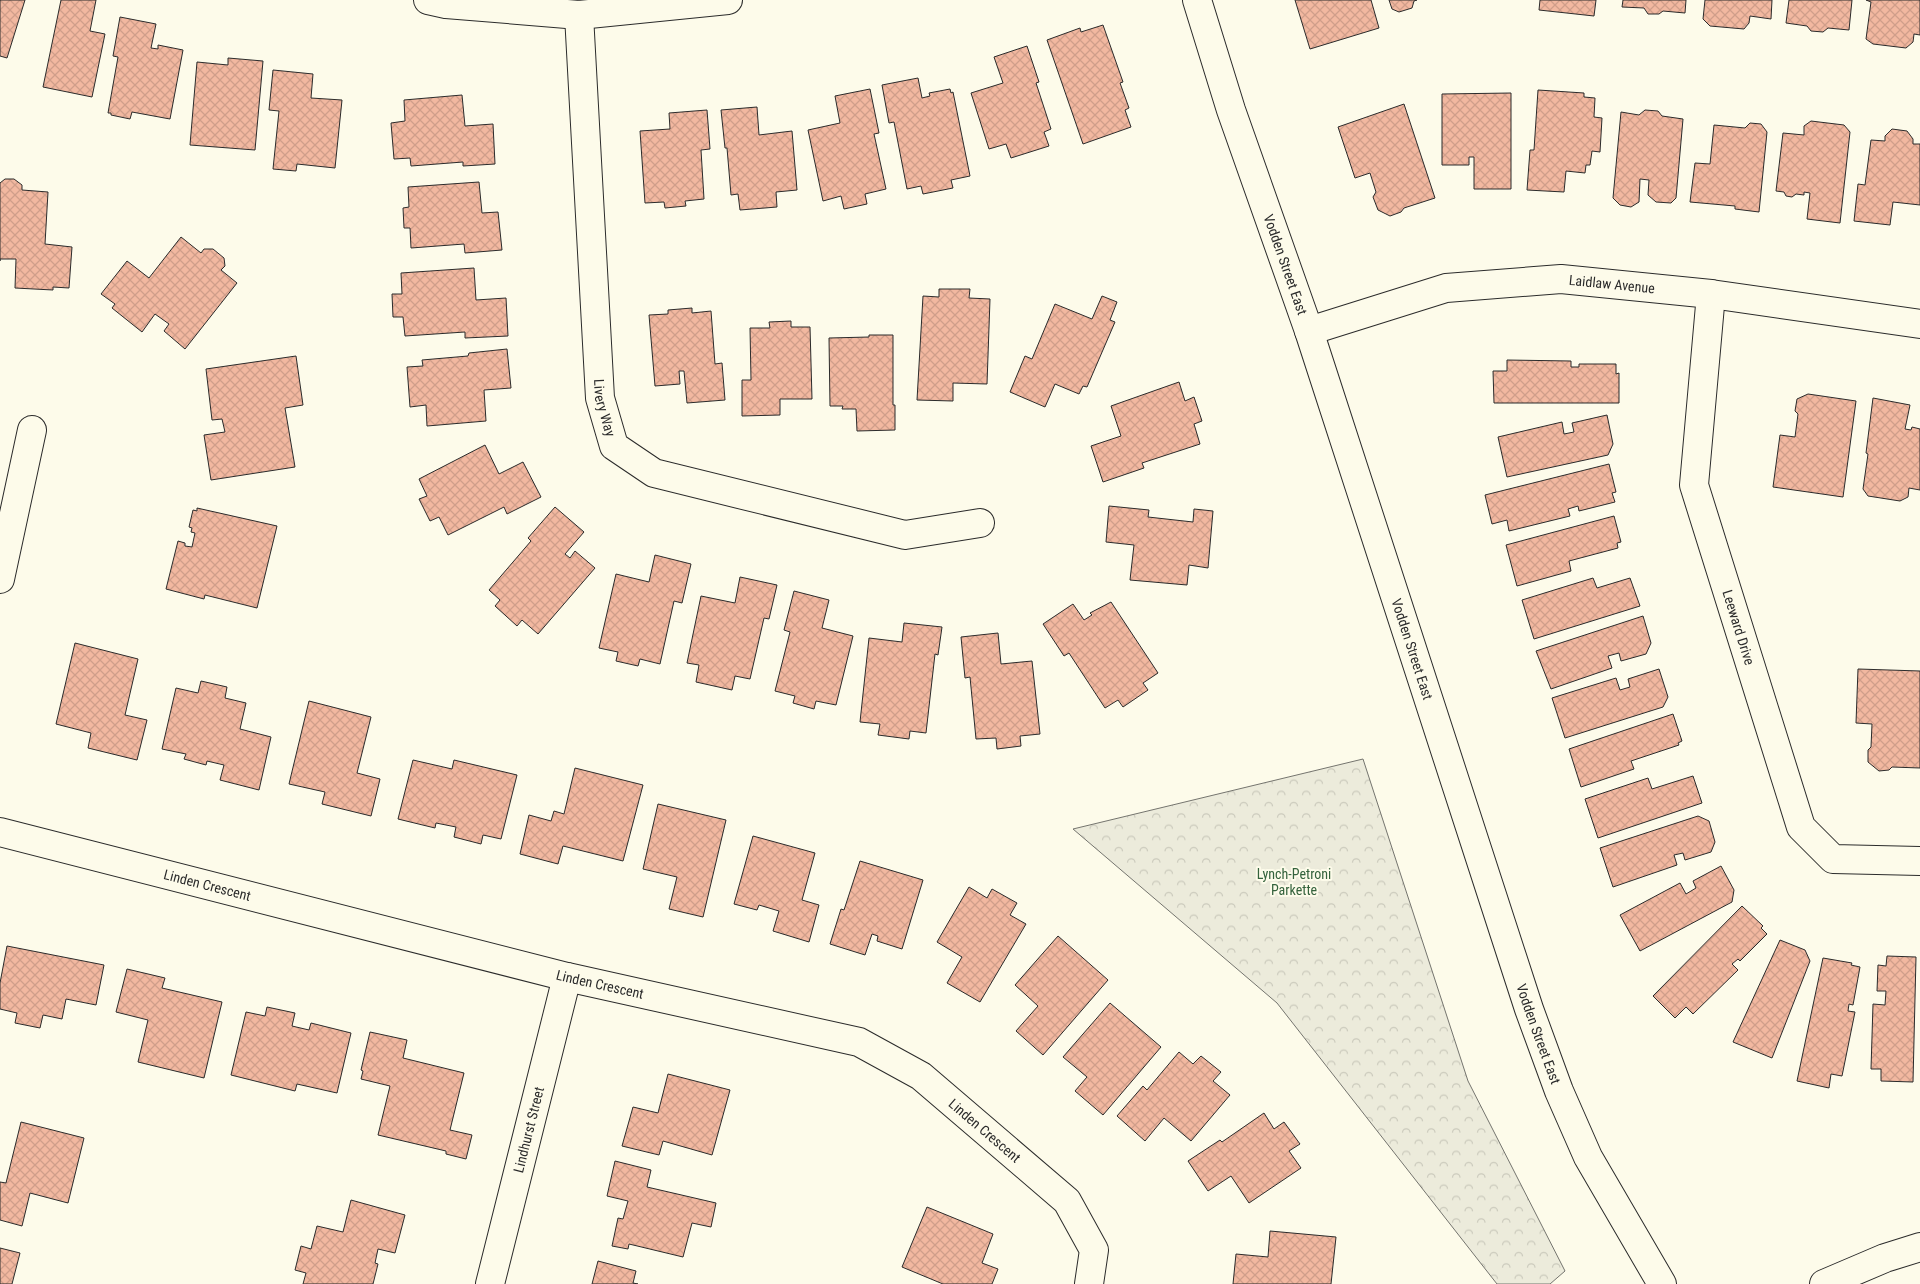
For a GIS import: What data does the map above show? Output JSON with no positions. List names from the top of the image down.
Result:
{
  "streets": {
    "street": [
      "Vodden Street East",
      "Laidlaw Avenue",
      "Livery Way",
      "Leeward Drive",
      "Linden Crescent",
      "Lindhurst Street"
    ]
  },
  "crossings": [
    ["Vodden Street East", "Laidlaw Avenue"],
    ["Laidlaw Avenue", "Leeward Drive"],
    ["Linden Crescent", "Lindhurst Street"]
  ],
  "parks": ["Lynch-Petroni Parkette"]
}
